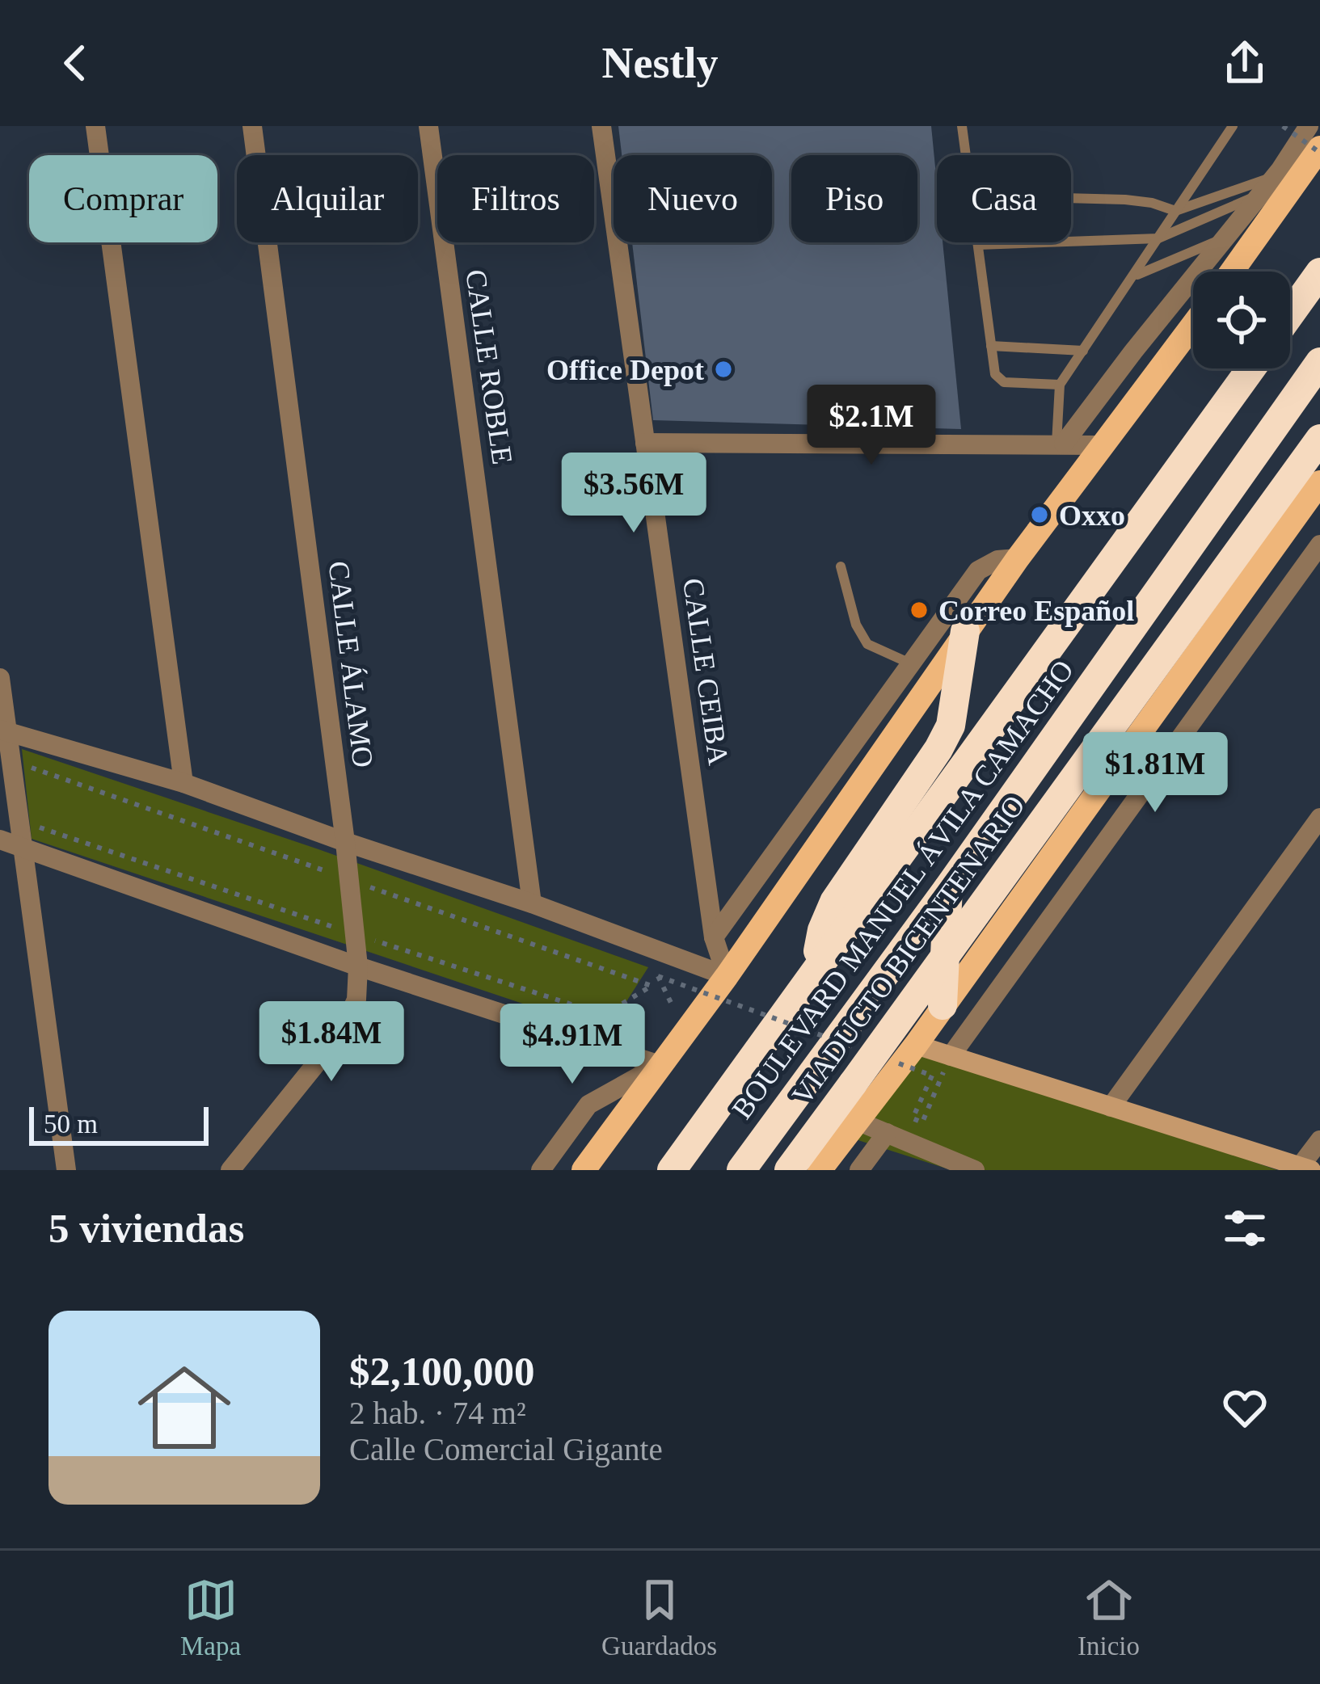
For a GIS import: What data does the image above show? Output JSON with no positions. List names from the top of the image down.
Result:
{
  "streets": {
    "highway": ["BOULEVARD MANUEL ÁVILA CAMACHO", "VIADUCTO BICENTENARIO"],
    "street": ["CALLE ROBLE", "CALLE ÁLAMO", "CALLE CEIBA"]
  },
  "places": ["Office Depot", "Oxxo", "Correo Español"],
  "scale_bar": "50 m",
  "page": {
    "header": "Nestly",
    "chip": [
      "Comprar",
      "Alquilar",
      "Filtros",
      "Nuevo",
      "Piso",
      "Casa"
    ],
    "price": [
      "$2.1M",
      "$3.56M",
      "$1.81M",
      "$1.84M",
      "$4.91M"
    ],
    "scale": "50 m",
    "heading": "5 viviendas",
    "list": [
      {
        "name": "$2,100,000",
        "note": "2 hab. · 74 m² · Calle Comercial Gigante"
      }
    ],
    "tabs": ["Mapa", "Guardados", "Inicio"]
  }
}
